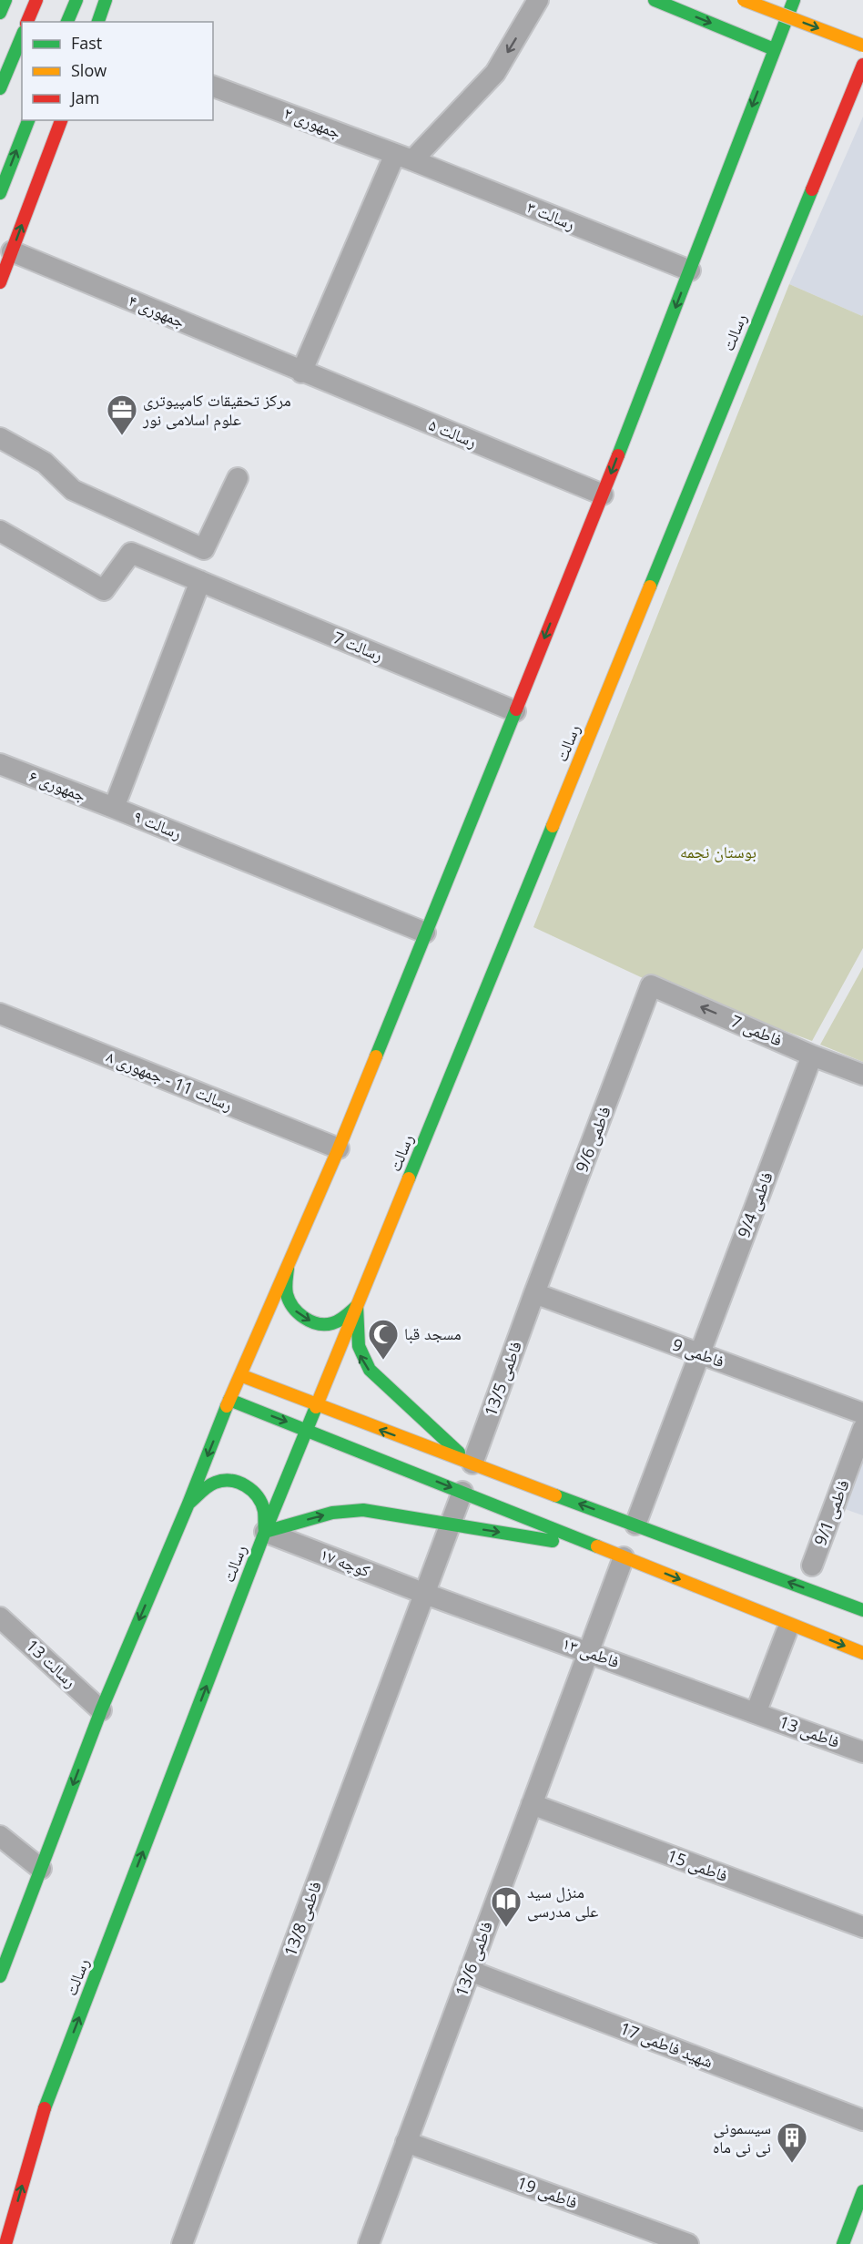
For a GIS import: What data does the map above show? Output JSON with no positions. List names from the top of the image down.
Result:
{
  "streets": {
    "street": [
      "جمهوری ۲",
      "رسالت ۳",
      "جمهوری ۴",
      "رسالت",
      "رسالت ۵",
      "رسالت 7",
      "جمهوری ۶",
      "رسالت ۹",
      "فاطمی 7",
      "رسالت 11 - جمهوری ۸",
      "فاطمی 9/6",
      "فاطمی 9/4",
      "فاطمی 9",
      "فاطمی 13/5",
      "فاطمی 9/1",
      "کوچه ۱۷",
      "فاطمی ۱۳",
      "رسالت 13",
      "فاطمی 13",
      "فاطمی 15",
      "فاطمی 13/8",
      "فاطمی 13/6",
      "شهید فاطمی 17",
      "فاطمی 19"
    ]
  },
  "crossings": [
    ["جمهوری ۲", "رسالت ۳"],
    ["جمهوری ۴", "رسالت ۵"],
    ["رسالت", "کوچه ۱۷"],
    ["رسالت 7", "رسالت ۹"],
    ["جمهوری ۶", "رسالت ۹"],
    ["فاطمی 7", "فاطمی 9/6"],
    ["فاطمی 7", "فاطمی 9/4"],
    ["فاطمی 9/6", "فاطمی 9"],
    ["فاطمی 9/6", "فاطمی 13/5"],
    ["فاطمی 9/4", "فاطمی 9"],
    ["فاطمی 9", "فاطمی 13/5"],
    ["کوچه ۱۷", "فاطمی ۱۳"],
    ["کوچه ۱۷", "فاطمی 13/8"],
    ["فاطمی ۱۳", "فاطمی 13"],
    ["فاطمی ۱۳", "فاطمی 13/8"],
    ["فاطمی ۱۳", "فاطمی 13/6"],
    ["فاطمی 15", "فاطمی 13/6"],
    ["فاطمی 13/6", "شهید فاطمی 17"],
    ["فاطمی 13/6", "فاطمی 19"]
  ],
  "one_way": ["فاطمی 7"],
  "parks": ["بوستان نجمه"],
  "places": {
    "office": ["مرکز تحقیقات کامپیوتری علوم اسلامی نور"],
    "mosque": ["مسجد قبا"],
    "library": ["منزل سید علی مدرسی"],
    "building": ["سیسمونی نی نی ماه"]
  },
  "legend": ["Fast", "Slow", "Jam"]
}
